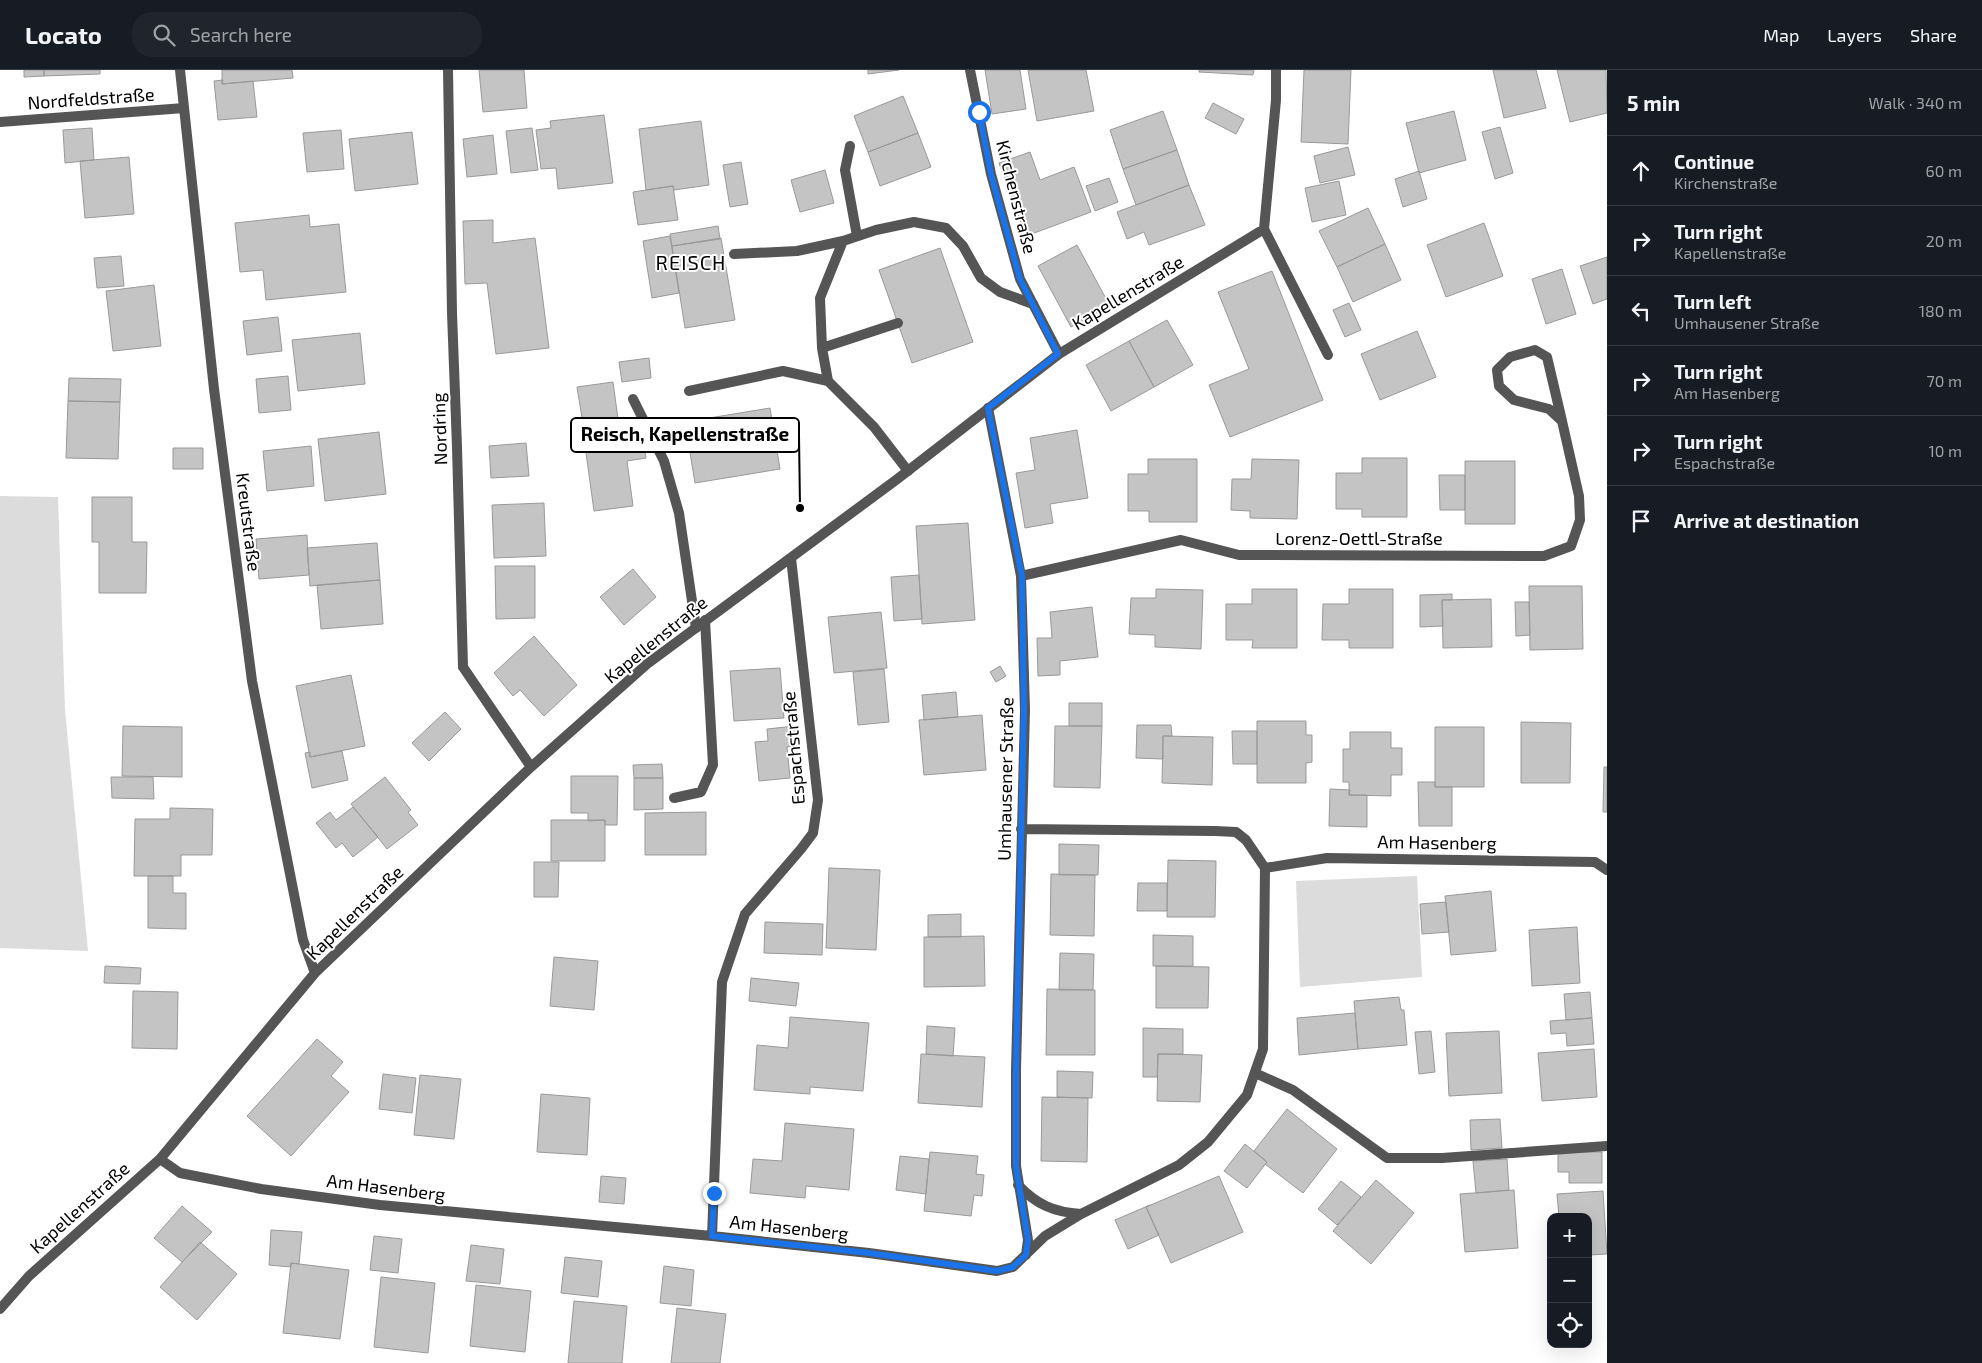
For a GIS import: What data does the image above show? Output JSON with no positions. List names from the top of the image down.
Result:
{
  "streets": {
    "street": [
      "Nordfeldstraße",
      "Kirchenstraße",
      "Kapellenstraße",
      "Nordring",
      "Kreutstraße",
      "Lorenz-Oettl-Straße",
      "Espachstraße",
      "Umhausener Straße",
      "Am Hasenberg"
    ]
  },
  "crossings": [
    ["Nordfeldstraße", "Kreutstraße"],
    ["Kirchenstraße", "Kapellenstraße"],
    ["Kapellenstraße", "Nordring"],
    ["Kapellenstraße", "Kreutstraße"],
    ["Kapellenstraße", "Espachstraße"],
    ["Kapellenstraße", "Umhausener Straße"],
    ["Kapellenstraße", "Am Hasenberg"],
    ["Lorenz-Oettl-Straße", "Umhausener Straße"],
    ["Espachstraße", "Am Hasenberg"],
    ["Umhausener Straße", "Am Hasenberg"]
  ],
  "districts": ["REISCH"],
  "places": ["Reisch, Kapellenstraße"],
  "page": {
    "header": "Locato",
    "search": "Search here",
    "nav": ["Map", "Layers", "Share"],
    "heading": ["5 min", "Walk · 340 m"],
    "list": [
      ["Continue", "Kirchenstraße", "60 m"],
      ["Turn right", "Kapellenstraße", "20 m"],
      ["Turn left", "Umhausener Straße", "180 m"],
      ["Turn right", "Am Hasenberg", "70 m"],
      ["Turn right", "Espachstraße", "10 m"],
      "Arrive at destination"
    ],
    "map_buttons": ["+", "−"]
  }
}
